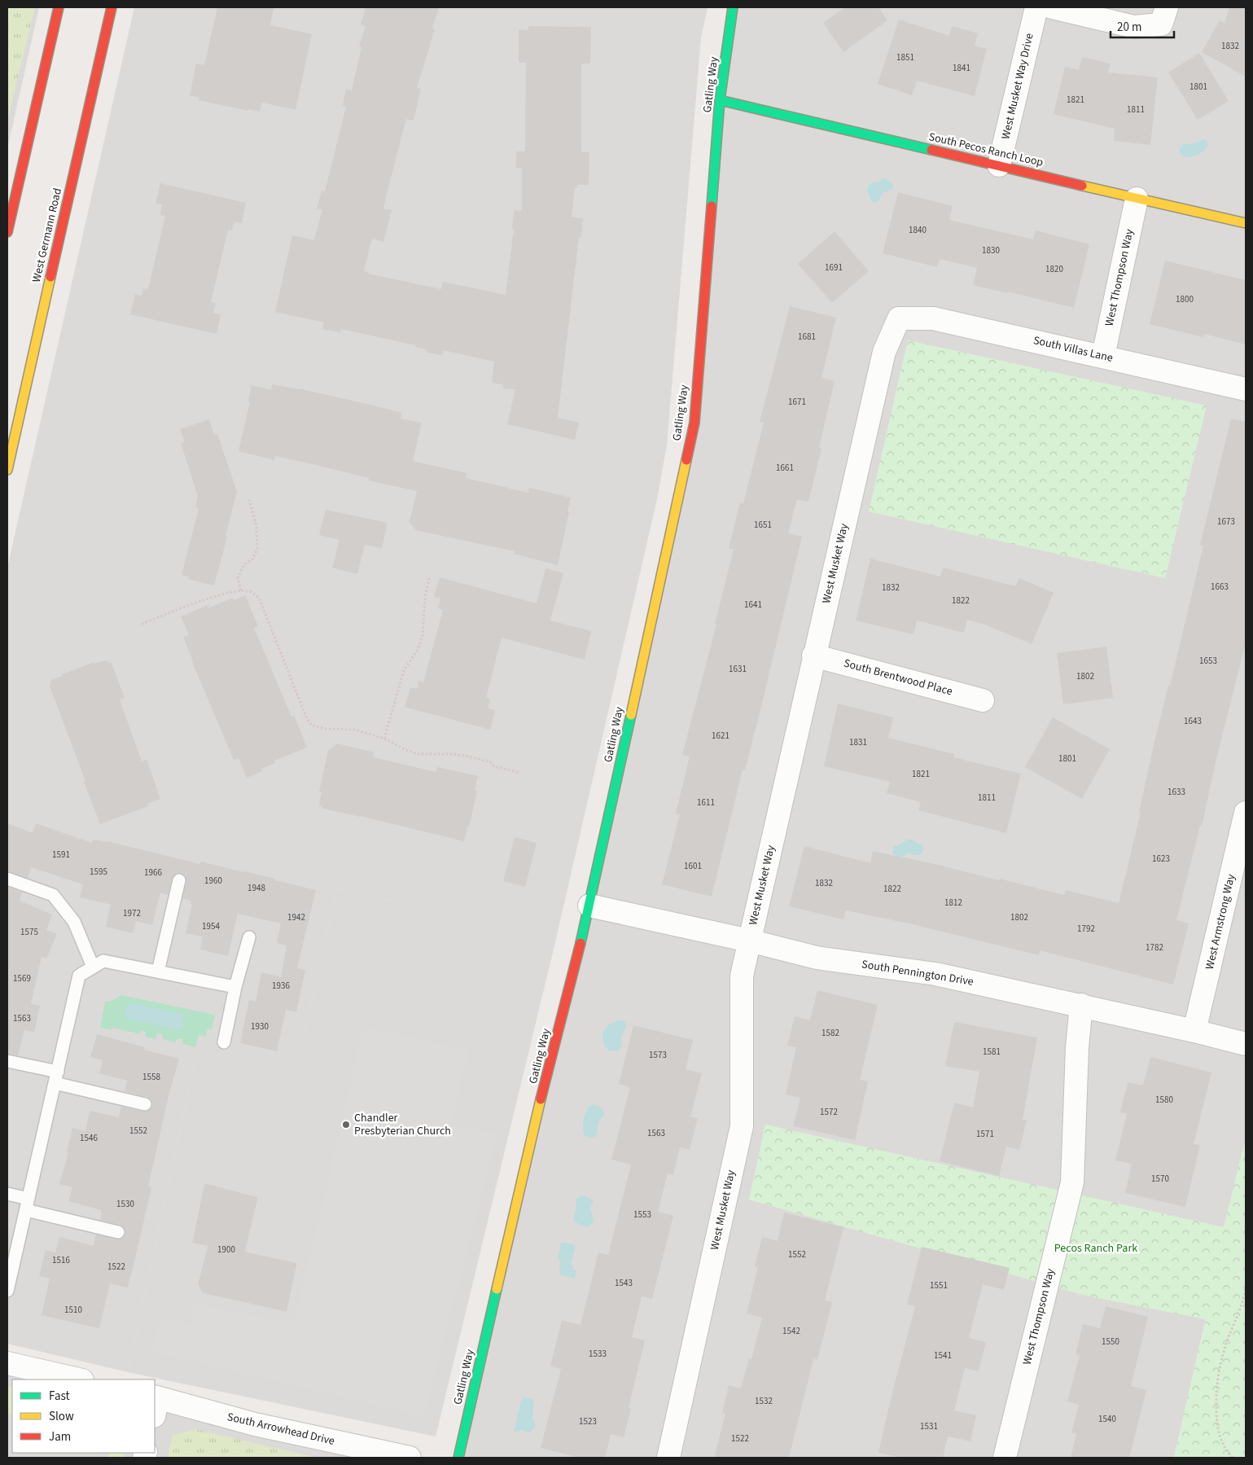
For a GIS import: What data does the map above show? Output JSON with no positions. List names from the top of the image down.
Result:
{
  "streets": {
    "street": [
      "Gatling Way",
      "West Musket Way Drive",
      "South Pecos Ranch Loop",
      "West Germann Road",
      "West Thompson Way",
      "South Villas Lane",
      "West Musket Way",
      "South Brentwood Place",
      "West Armstrong Way",
      "South Pennington Drive",
      "South Arrowhead Drive"
    ]
  },
  "crossings": [
    ["Gatling Way", "South Pecos Ranch Loop"],
    ["Gatling Way", "South Pennington Drive"],
    ["West Musket Way Drive", "South Pecos Ranch Loop"],
    ["South Pecos Ranch Loop", "West Thompson Way"],
    ["West Thompson Way", "South Villas Lane"],
    ["West Thompson Way", "South Pennington Drive"],
    ["South Villas Lane", "West Musket Way"],
    ["West Musket Way", "South Brentwood Place"],
    ["West Musket Way", "South Pennington Drive"],
    ["West Armstrong Way", "South Pennington Drive"]
  ],
  "parks": ["Pecos Ranch Park"],
  "places": ["Chandler Presbyterian Church"],
  "house_numbers": [
    "1832",
    "1851",
    "1841",
    "1801",
    "1821",
    "1811",
    "1840",
    "1830",
    "1691",
    "1820",
    "1800",
    "1681",
    "1671",
    "1661",
    "1673",
    "1651",
    "1663",
    "1832",
    "1822",
    "1641",
    "1653",
    "1631",
    "1802",
    "1643",
    "1621",
    "1831",
    "1801",
    "1821",
    "1633",
    "1811",
    "1611",
    "1591",
    "1623",
    "1601",
    "1595",
    "1966",
    "1960",
    "1832",
    "1948",
    "1822",
    "1812",
    "1972",
    "1942",
    "1802",
    "1954",
    "1792",
    "1575",
    "1782",
    "1569",
    "1936",
    "1563",
    "1930",
    "1582",
    "1581",
    "1573",
    "1558",
    "1580",
    "1572",
    "1552",
    "1563",
    "1571",
    "1546",
    "1570",
    "1530",
    "1553",
    "1900",
    "1552",
    "1516",
    "1522",
    "1543",
    "1551",
    "1510",
    "1542",
    "1550",
    "1533",
    "1541",
    "1532",
    "1540",
    "1523",
    "1531",
    "1522"
  ],
  "legend": ["Fast", "Slow", "Jam"],
  "scale_bar": "20 m"
}
